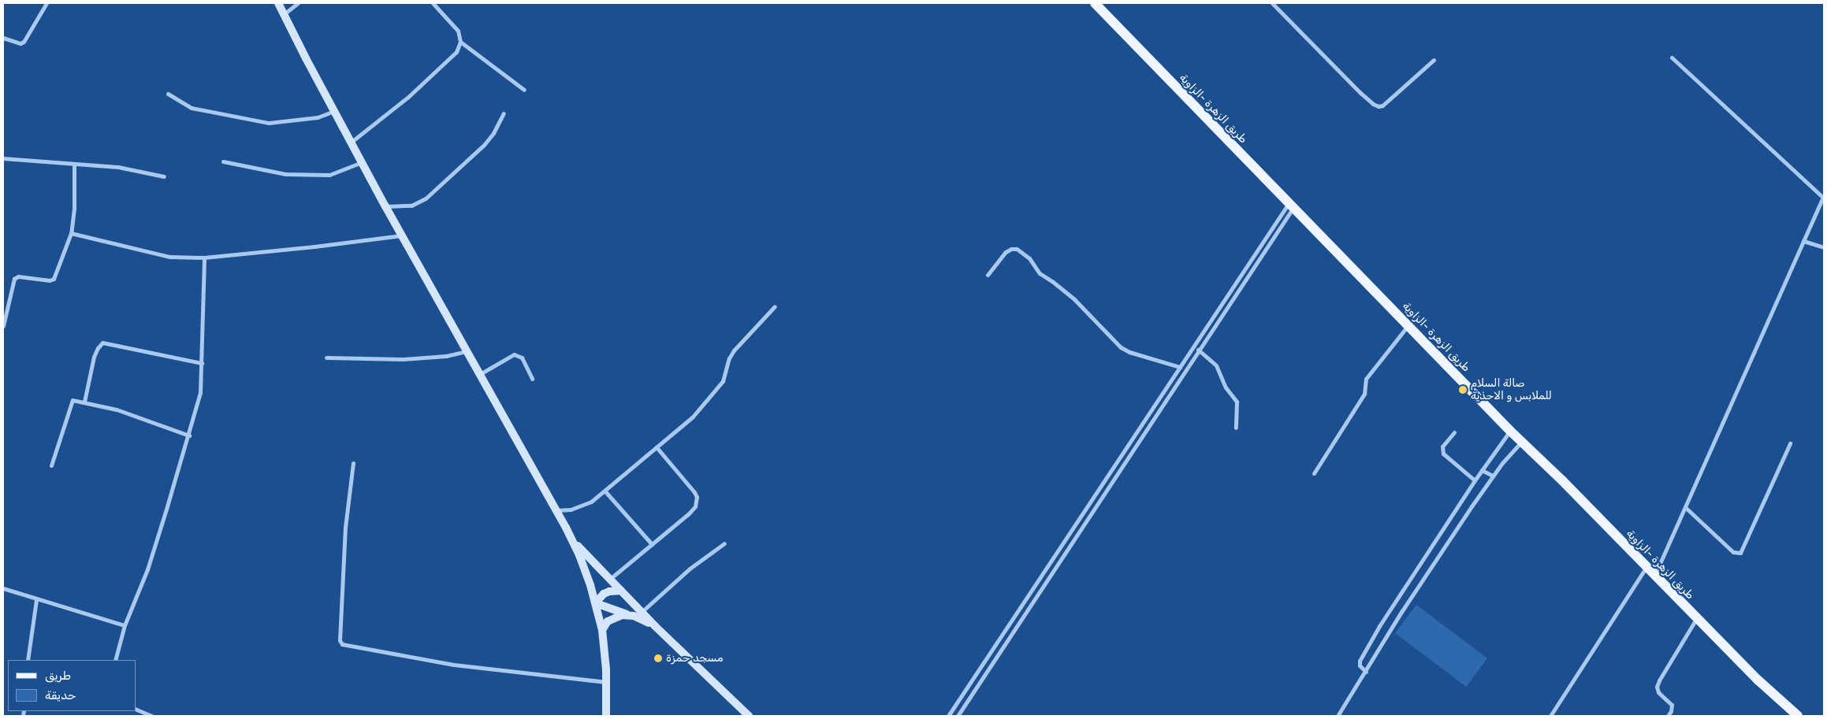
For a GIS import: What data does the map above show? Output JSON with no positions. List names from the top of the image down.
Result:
{
  "streets": {
    "main road": ["طريق الزهرة -الزاوية"]
  },
  "places": ["صالة السلام للملابس و الاحذية", "مسجد حمزة"],
  "legend": ["طريق", "حديقة"]
}
